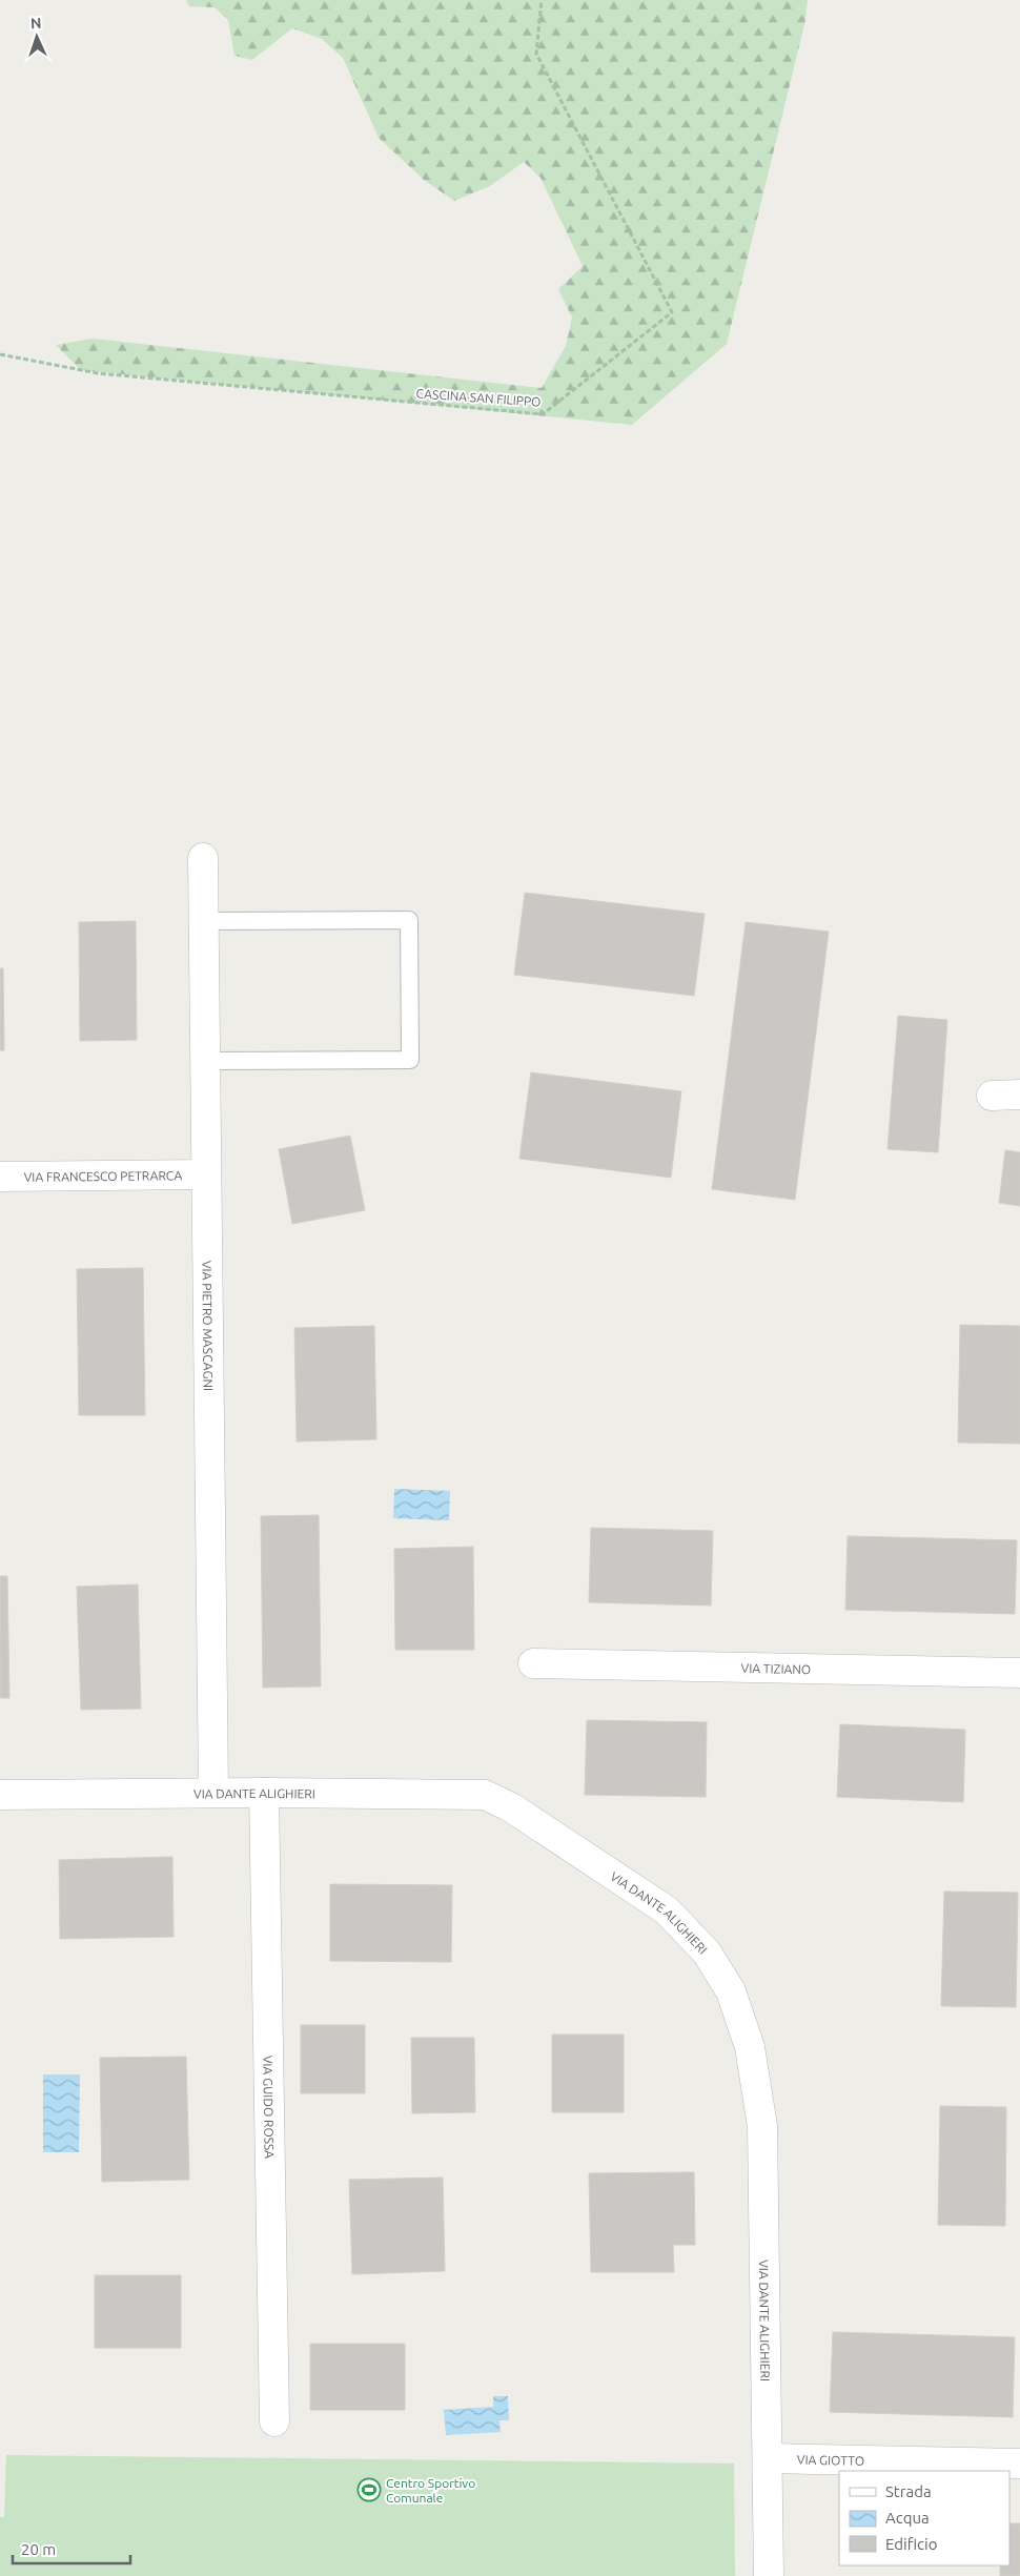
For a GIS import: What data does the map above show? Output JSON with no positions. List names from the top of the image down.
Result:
{
  "streets": {
    "street": [
      "VIA FRANCESCO PETRARCA",
      "VIA PIETRO MASCAGNI",
      "VIA TIZIANO",
      "VIA DANTE ALIGHIERI",
      "VIA GUIDO ROSSA",
      "VIA GIOTTO"
    ],
    "path": ["CASCINA SAN FILIPPO"]
  },
  "crossings": [
    ["VIA FRANCESCO PETRARCA", "VIA PIETRO MASCAGNI"],
    ["VIA PIETRO MASCAGNI", "VIA DANTE ALIGHIERI"],
    ["VIA DANTE ALIGHIERI", "VIA GUIDO ROSSA"],
    ["VIA DANTE ALIGHIERI", "VIA GIOTTO"]
  ],
  "places": {
    "sports": ["Centro Sportivo Comunale"]
  },
  "legend": ["Strada", "Acqua", "Edificio"],
  "scale_bar": "20 m",
  "north": "top"
}
